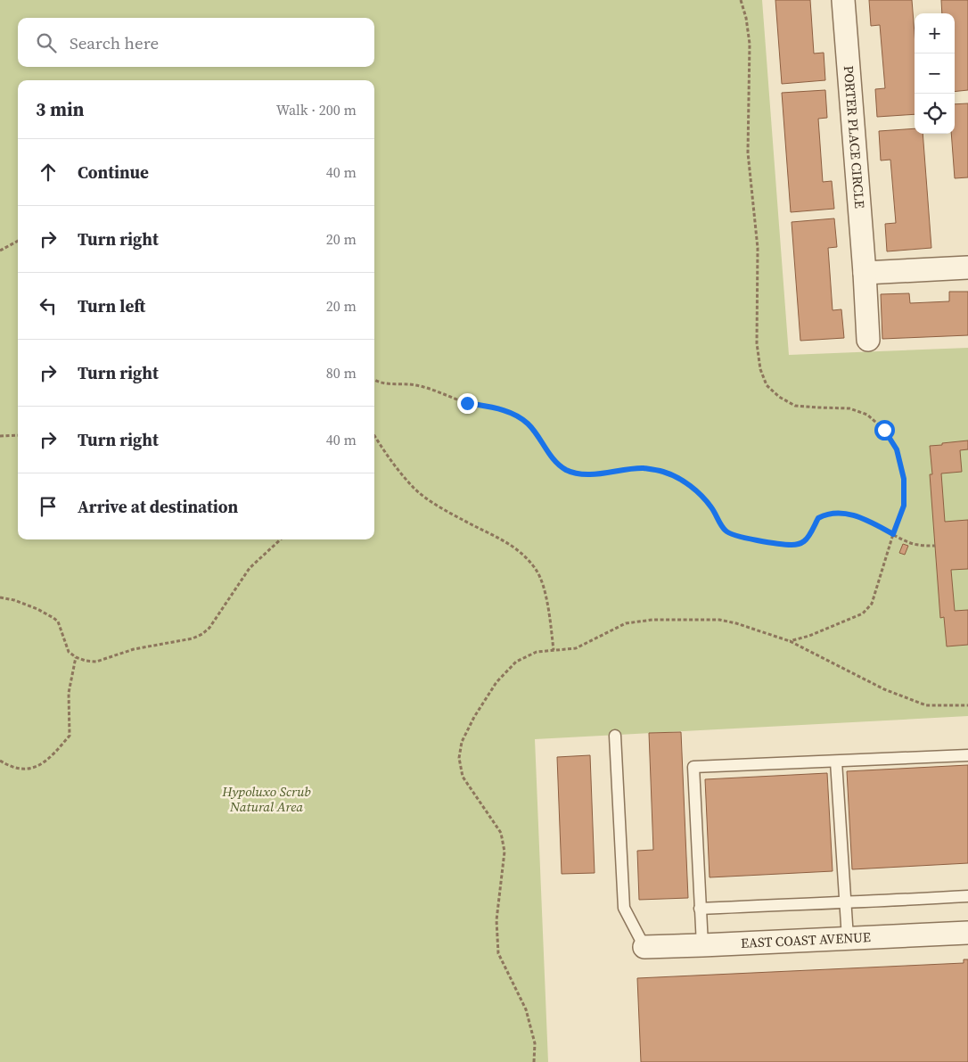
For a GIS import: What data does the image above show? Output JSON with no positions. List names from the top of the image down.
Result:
{
  "streets": {
    "street": ["PORTER PLACE CIRCLE", "EAST COAST AVENUE"]
  },
  "parks": ["Hypoluxo Scrub Natural Area"],
  "page": {
    "map_buttons": ["+", "−"],
    "search": "Search here",
    "heading": ["3 min", "Walk · 200 m"],
    "list": [
      ["Continue", "40 m"],
      ["Turn right", "20 m"],
      ["Turn left", "20 m"],
      ["Turn right", "80 m"],
      ["Turn right", "40 m"],
      "Arrive at destination"
    ]
  }
}
